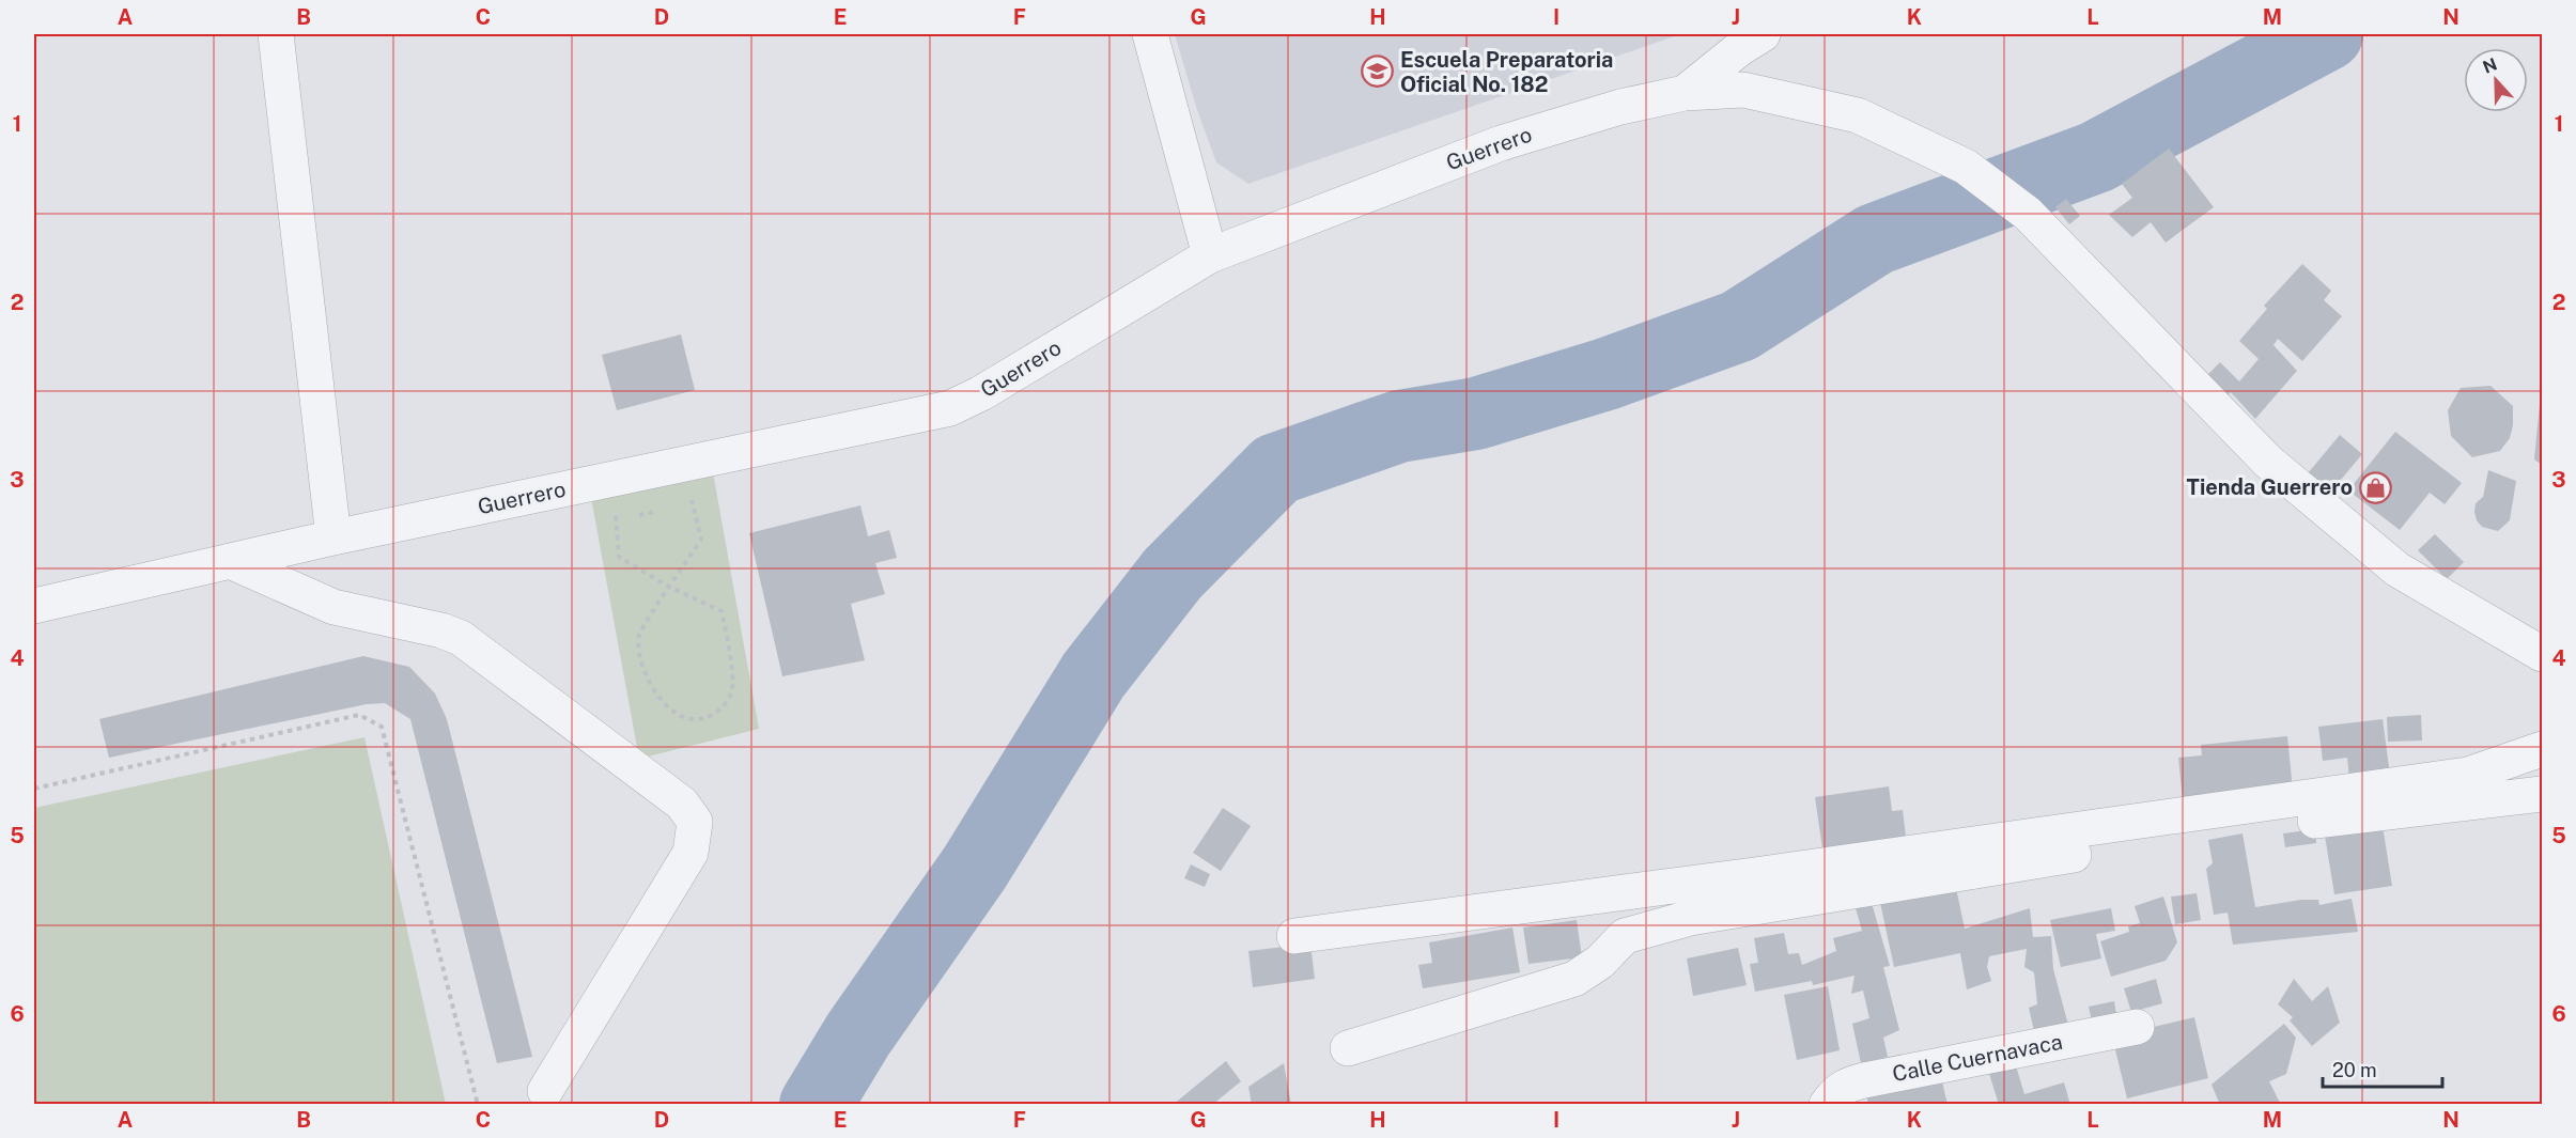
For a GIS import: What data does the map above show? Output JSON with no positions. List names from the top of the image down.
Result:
{
  "streets": {
    "street": ["Guerrero", "Calle Cuernavaca"]
  },
  "places": {
    "school or university": ["Escuela Preparatoria Oficial No. 182"],
    "shop": ["Tienda Guerrero"]
  },
  "scale_bar": "20 m",
  "north": "top",
  "grid": {
    "columns": [
      "A",
      "B",
      "C",
      "D",
      "E",
      "F",
      "G",
      "H",
      "I",
      "J",
      "K",
      "L",
      "M",
      "N"
    ],
    "rows": [
      "1",
      "2",
      "3",
      "4",
      "5",
      "6"
    ]
  }
}
